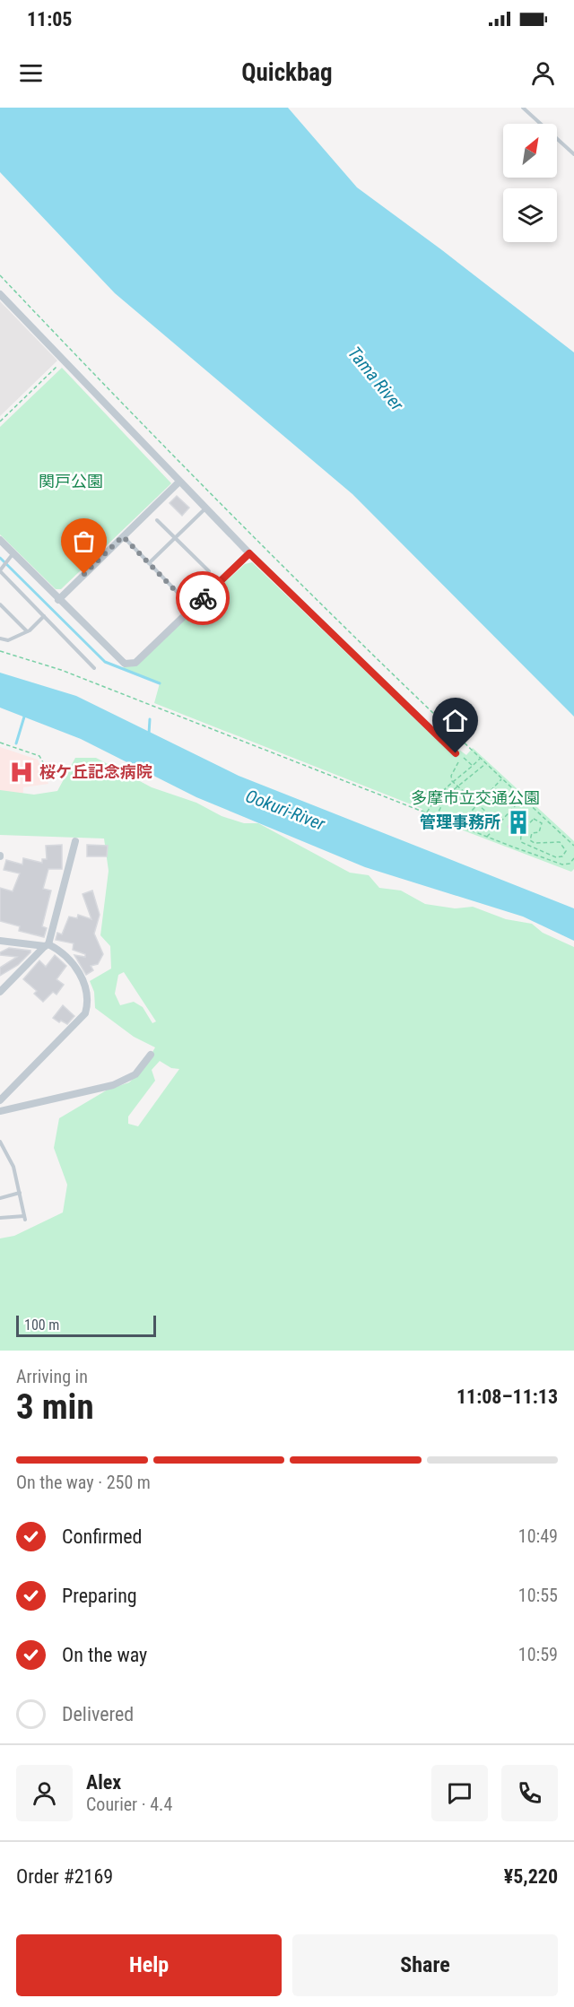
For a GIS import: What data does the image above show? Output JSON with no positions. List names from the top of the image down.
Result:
{
  "water": ["Tama River", "Ookuri-River"],
  "parks": ["関戸公園", "多摩市立交通公園"],
  "places": {
    "hospital": ["桜ケ丘記念病院"],
    "building": ["管理事務所"]
  },
  "scale_bar": "100 m",
  "north": "top right",
  "page": {
    "status": "11:05",
    "header": "Quickbag",
    "scale": "100 m",
    "heading": ["3 min", "Arriving in", "11:08–11:13"],
    "panel": [
      "Alex",
      "Courier · 4.4",
      "Order #2169",
      "¥5,220"
    ],
    "bar": "On the way · 250 m",
    "list": [
      ["Confirmed", "10:49"],
      ["Preparing", "10:55"],
      ["On the way", "10:59"],
      "Delivered"
    ],
    "buttons": ["Help", "Share"]
  }
}
